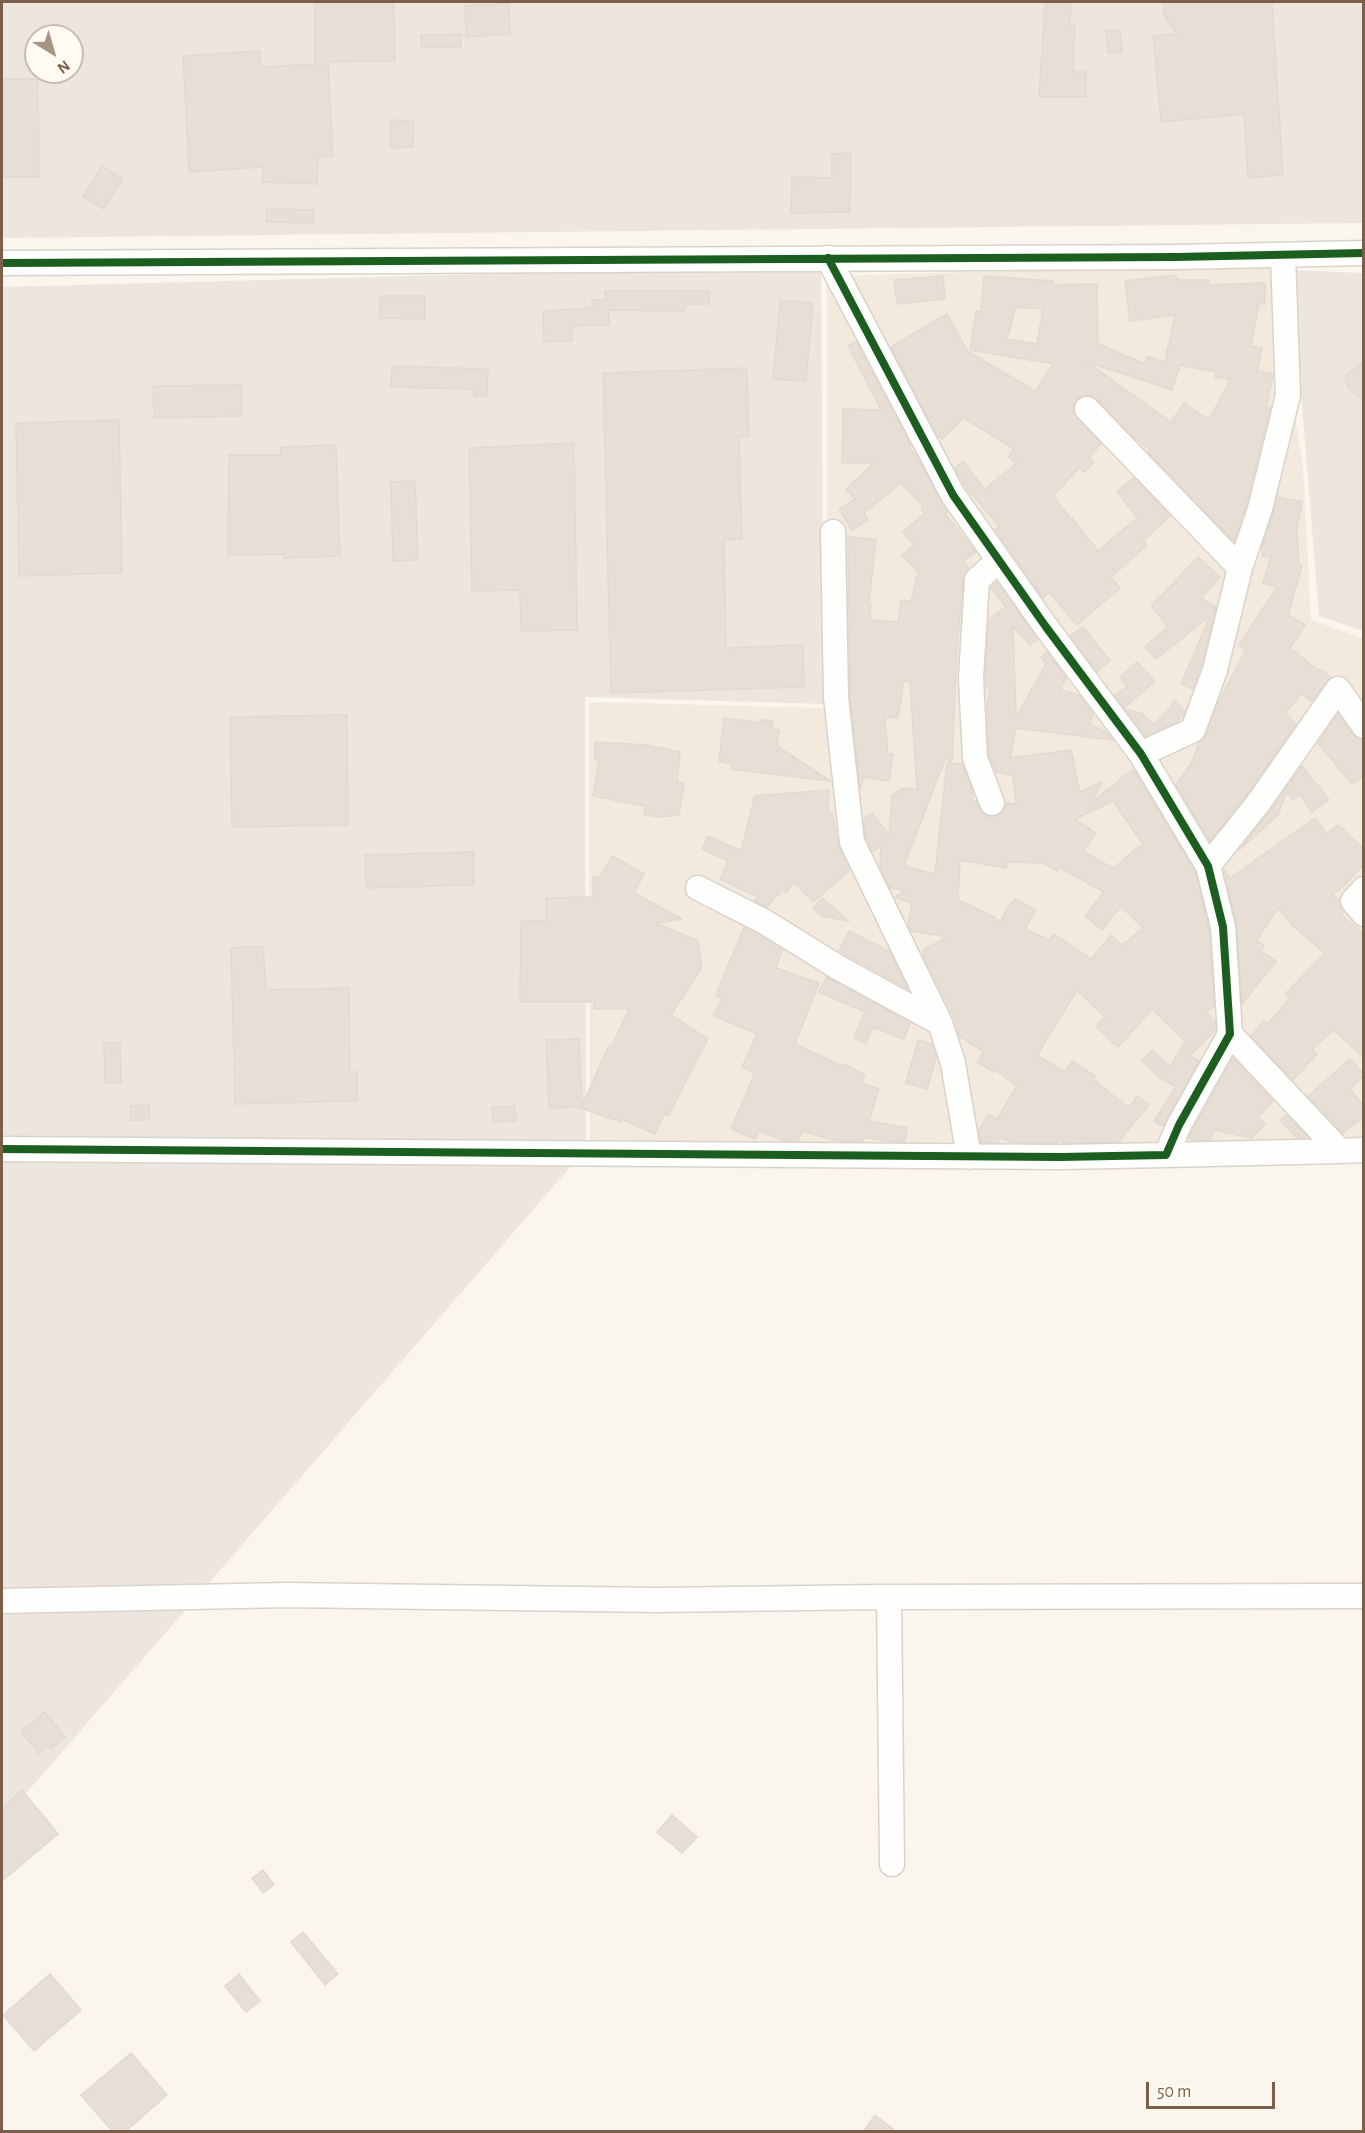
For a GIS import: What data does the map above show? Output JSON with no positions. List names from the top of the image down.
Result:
{
  "scale_bar": "50 m",
  "north": "bottom right"
}
